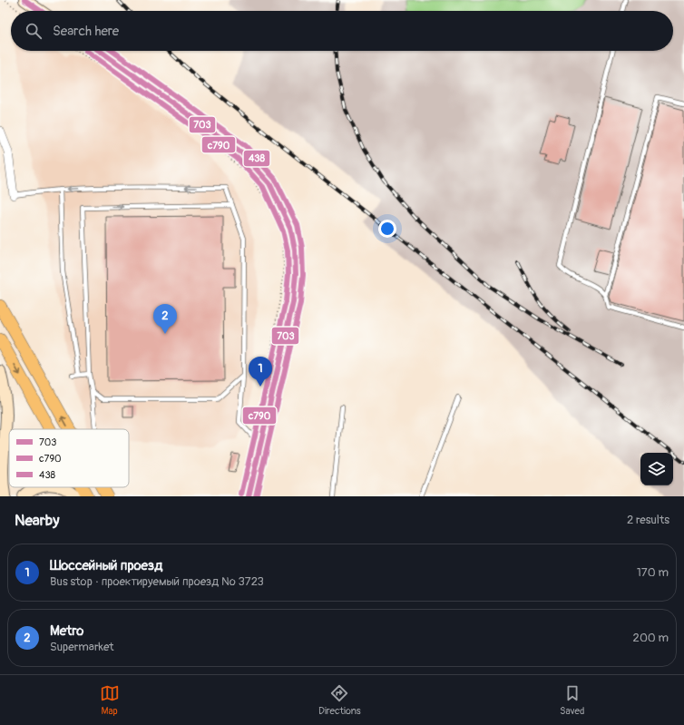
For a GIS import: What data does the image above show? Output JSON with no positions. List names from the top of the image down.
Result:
{
  "lines": ["transit line 703", "transit line с790", "transit line 438"],
  "legend": ["703", "с790", "438"],
  "page": {
    "search": "Search here",
    "pins": ["2", "1"],
    "heading": ["Nearby", "2 results"],
    "list": [
      {
        "mark": "1",
        "name": "Шоссейный проезд",
        "note": "Bus stop · проектируемый проезд № 3723",
        "value": "170 m"
      },
      {
        "mark": "2",
        "name": "Metro",
        "note": "Supermarket",
        "value": "200 m"
      }
    ],
    "nav": ["Map", "Directions", "Saved"]
  }
}
